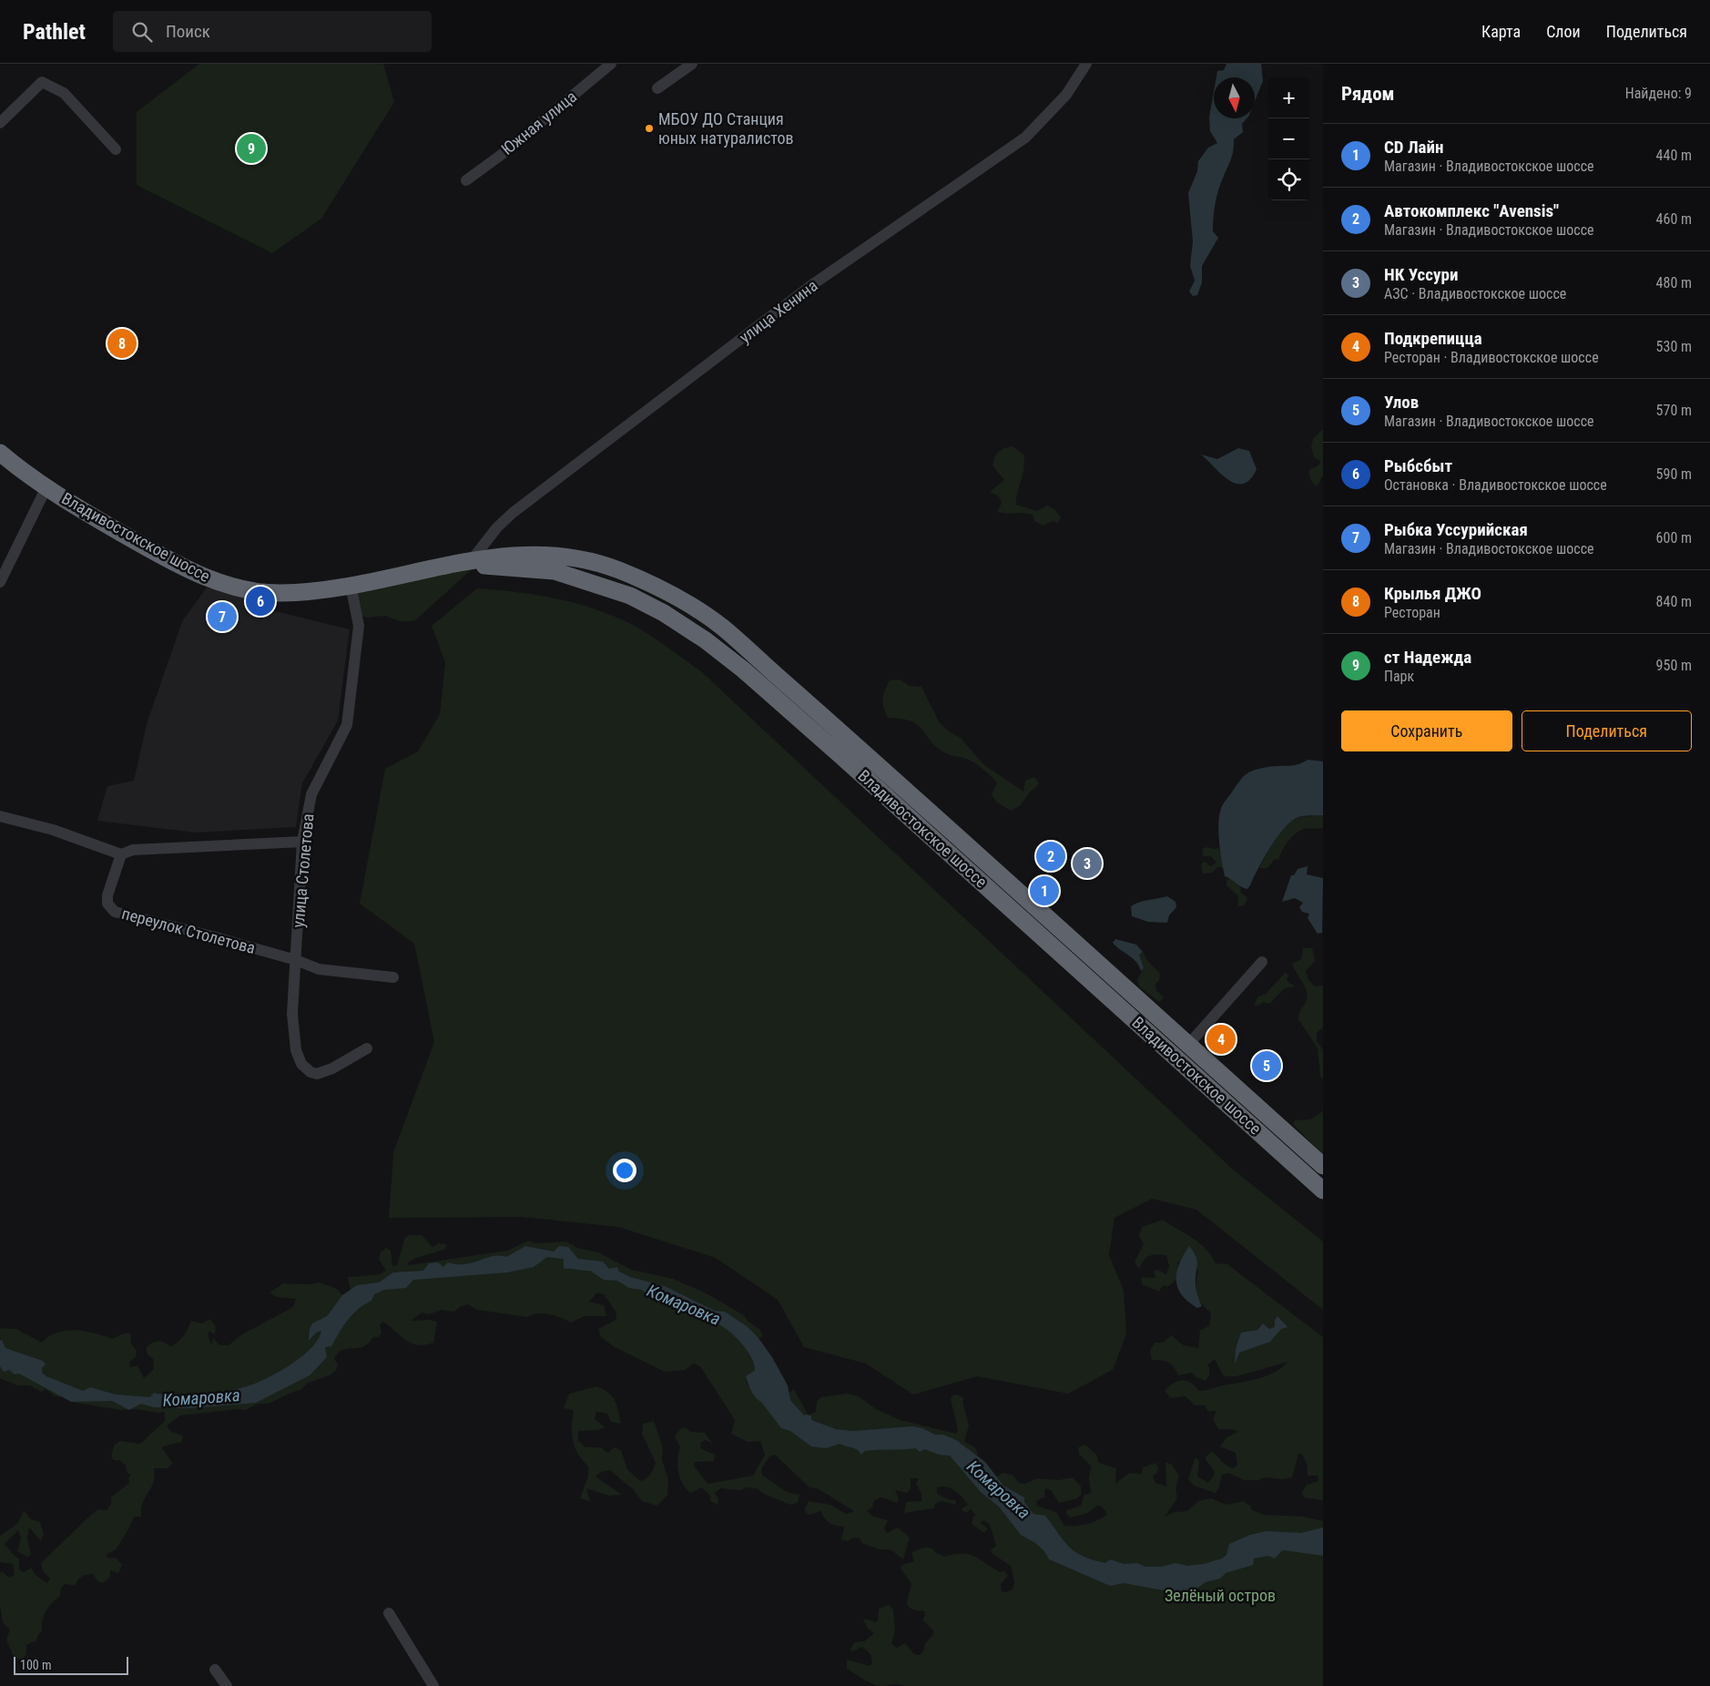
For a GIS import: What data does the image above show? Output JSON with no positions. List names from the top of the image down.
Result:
{
  "streets": {
    "highway": ["Владивостокское шоссе"],
    "street": [
      "Южная улица",
      "улица Хенина",
      "улица Столетова",
      "переулок Столетова"
    ]
  },
  "crossings": [
    ["улица Хенина", "Владивостокское шоссе"],
    ["Владивостокское шоссе", "улица Столетова"],
    ["улица Столетова", "переулок Столетова"]
  ],
  "water": ["Комаровка"],
  "parks": ["Зелёный остров"],
  "places": ["МБОУ ДО Станция юных натуралистов"],
  "scale_bar": "100 m",
  "north": "bottom",
  "page": {
    "header": "Pathlet",
    "search": "Поиск",
    "nav": ["Карта", "Слои", "Поделиться"],
    "heading": ["Рядом", "Найдено: 9"],
    "map_buttons": ["+", "−"],
    "list": [
      {
        "mark": "1",
        "name": "CD Лайн",
        "note": "Магазин · Владивостокское шоссе",
        "value": "440 m"
      },
      {
        "mark": "2",
        "name": "Автокомплекс \"Avensis\"",
        "note": "Магазин · Владивостокское шоссе",
        "value": "460 m"
      },
      {
        "mark": "3",
        "name": "НК Уссури",
        "note": "АЗС · Владивостокское шоссе",
        "value": "480 m"
      },
      {
        "mark": "4",
        "name": "Подкрепицца",
        "note": "Ресторан · Владивостокское шоссе",
        "value": "530 m"
      },
      {
        "mark": "5",
        "name": "Улов",
        "note": "Магазин · Владивостокское шоссе",
        "value": "570 m"
      },
      {
        "mark": "6",
        "name": "Рыбсбыт",
        "note": "Остановка · Владивостокское шоссе",
        "value": "590 m"
      },
      {
        "mark": "7",
        "name": "Рыбка Уссурийская",
        "note": "Магазин · Владивостокское шоссе",
        "value": "600 m"
      },
      {
        "mark": "8",
        "name": "Крылья ДЖО",
        "note": "Ресторан",
        "value": "840 m"
      },
      {
        "mark": "9",
        "name": "ст Надежда",
        "note": "Парк",
        "value": "950 m"
      }
    ],
    "pins": [
      "9",
      "8",
      "6",
      "7",
      "2",
      "3",
      "1",
      "4",
      "5"
    ],
    "buttons": ["Сохранить", "Поделиться"],
    "scale": "100 m"
  }
}
